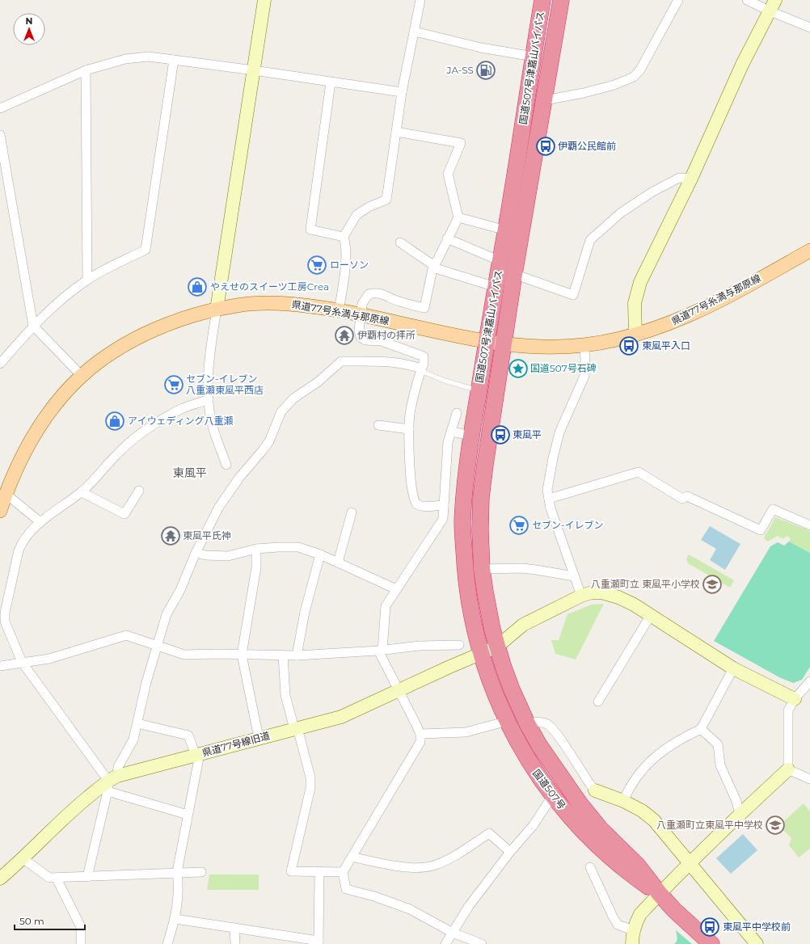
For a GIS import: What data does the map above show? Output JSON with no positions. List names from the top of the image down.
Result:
{
  "streets": {
    "highway": ["国道507号津嘉山バイパス", "国道507号"],
    "main road": ["県道77号糸満与那原線"],
    "street": ["県道77号線旧道"]
  },
  "crossings": [
    ["国道507号津嘉山バイパス", "県道77号糸満与那原線"],
    ["国道507号津嘉山バイパス", "県道77号線旧道"],
    ["国道507号津嘉山バイパス", "国道507号"],
    ["県道77号線旧道", "国道507号"]
  ],
  "districts": ["東風平"],
  "places": {
    "fuel station": ["JA-SS"],
    "bus stop": [
      "伊覇公民館前",
      "東風平入口",
      "東風平",
      "東風平中学校前"
    ],
    "supermarket": ["ローソン", "セブン-イレブン 八重瀬東風平西店", "セブン-イレブン"],
    "shop": ["やえせのスイーツ工房Crea", "アイウェディング八重瀬"],
    "temple": ["伊覇村の拝所", "東風平氏神"],
    "place": ["国道507号石碑"],
    "school or university": ["八重瀬町立 東風平小学校", "八重瀬町立東風平中学校"]
  },
  "scale_bar": "50 m",
  "north": "top"
}
